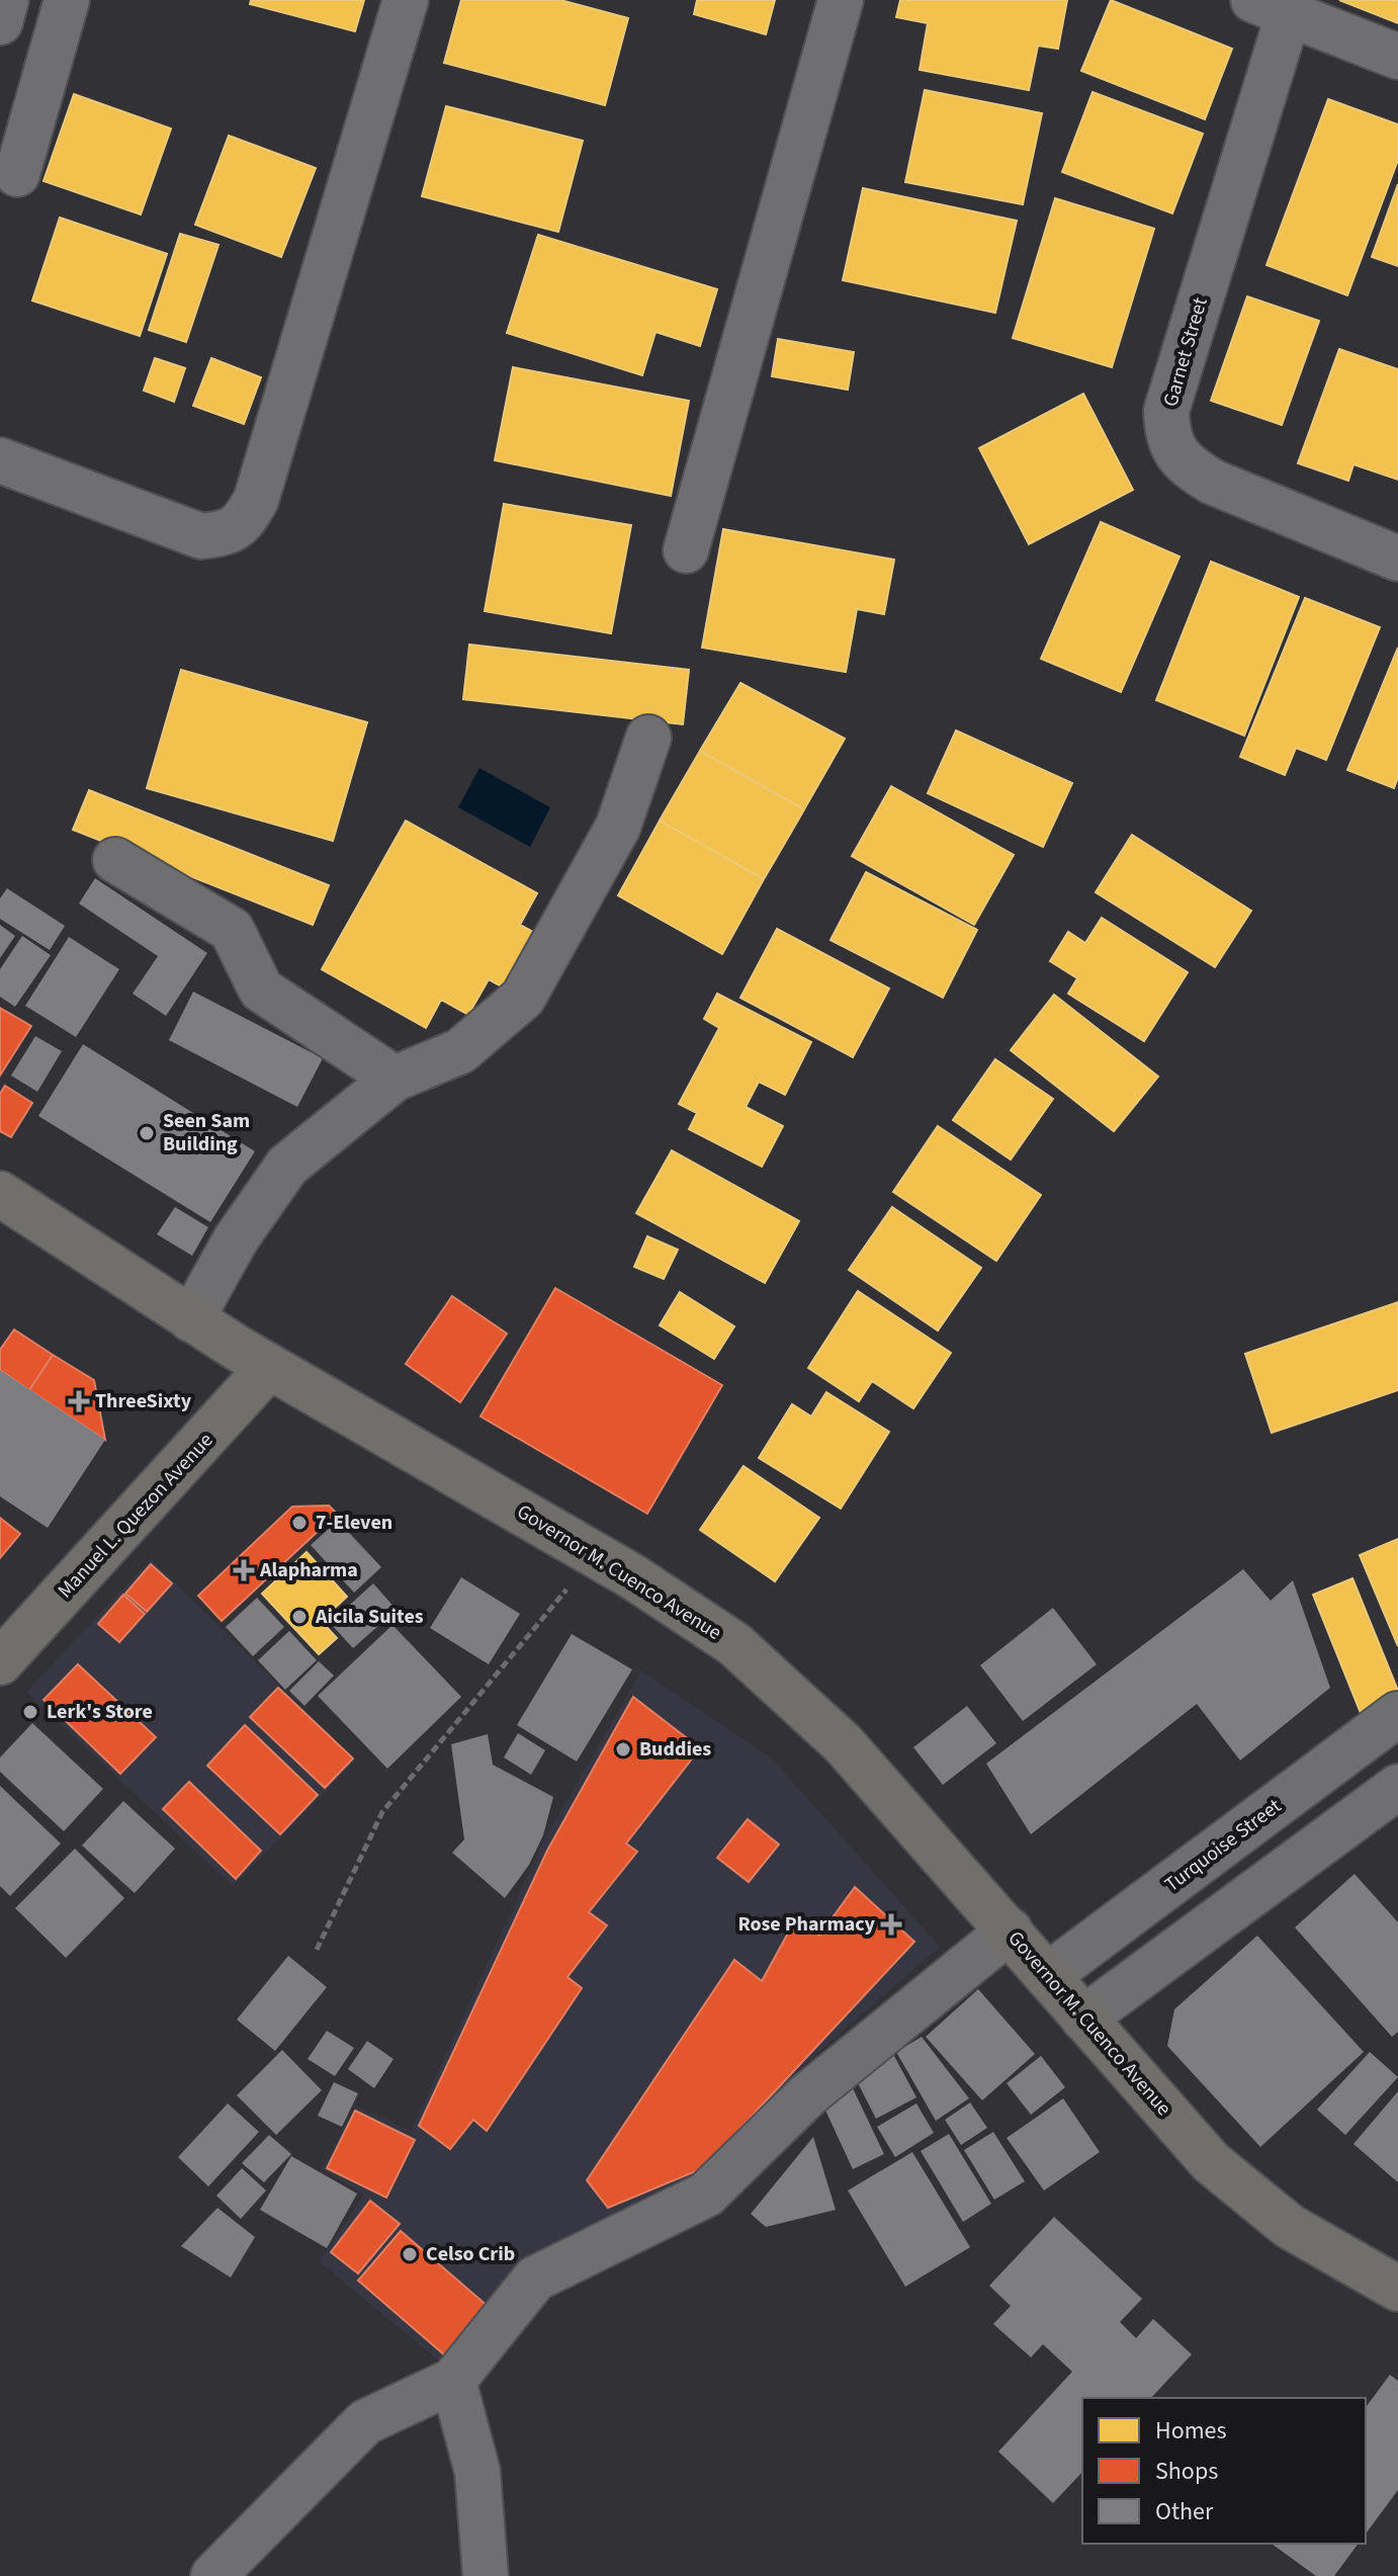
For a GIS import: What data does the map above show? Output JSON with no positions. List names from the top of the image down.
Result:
{
  "streets": {
    "main road": ["Manuel L. Quezon Avenue", "Governor M. Cuenco Avenue"],
    "street": ["Garnet Street", "Turquoise Street"]
  },
  "crossings": [
    ["Manuel L. Quezon Avenue", "Governor M. Cuenco Avenue"],
    ["Governor M. Cuenco Avenue", "Turquoise Street"]
  ],
  "places": {
    "other": [
      "Seen Sam Building",
      "7-Eleven",
      "Aicila Suites",
      "Lerk's Store",
      "Buddies",
      "Celso Crib"
    ],
    "health": ["ThreeSixty", "Alapharma", "Rose Pharmacy"]
  },
  "legend": ["Homes", "Shops", "Other"]
}
